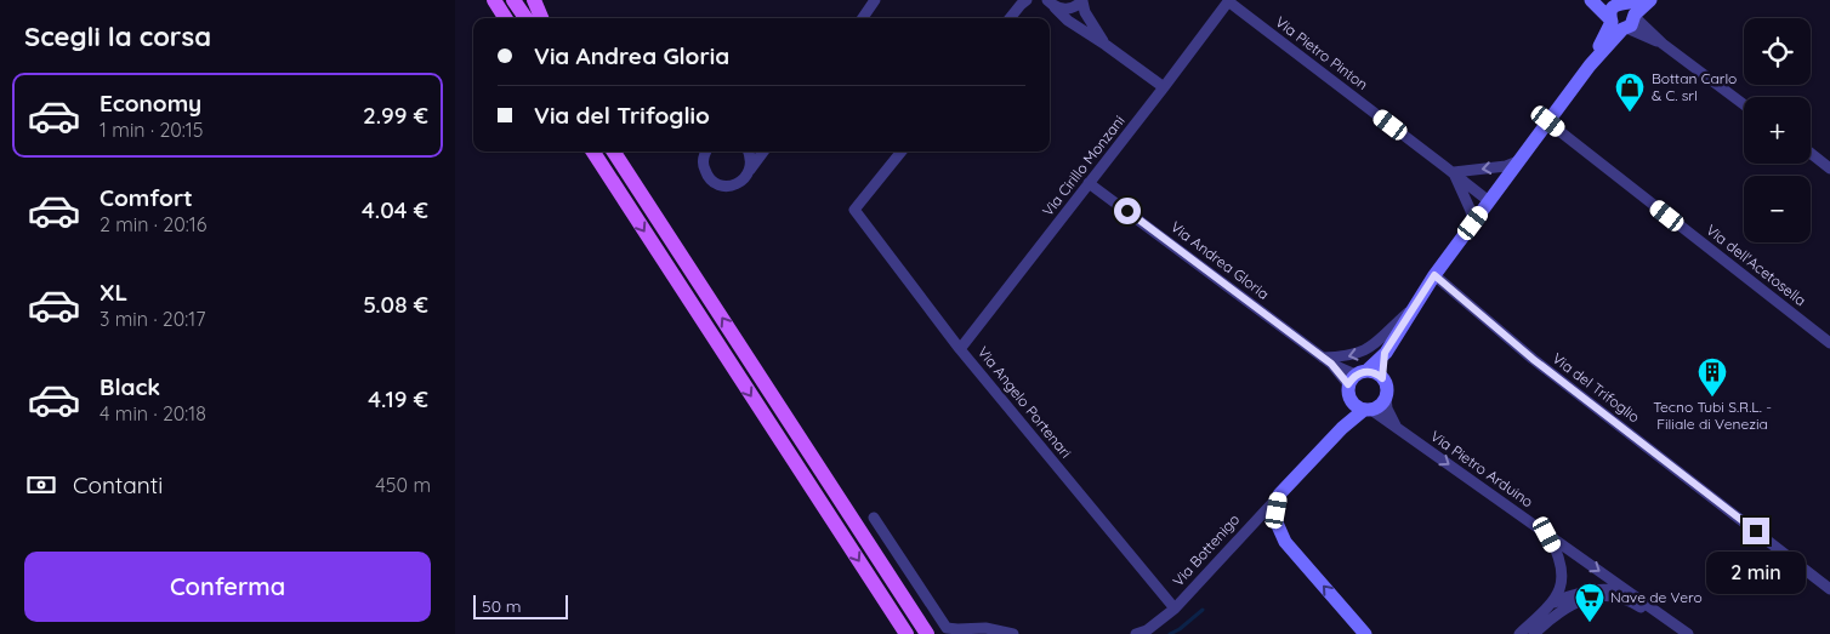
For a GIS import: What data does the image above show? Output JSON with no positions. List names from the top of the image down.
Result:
{
  "streets": {
    "street": [
      "Via Pietro Pinton",
      "Via Cirillo Monzani",
      "Via Andrea Gloria",
      "Via dell'Acetosella",
      "Via del Trifoglio",
      "Via Angelo Portenari",
      "Via Pietro Arduino",
      "Via Bottenigo"
    ]
  },
  "crossings": [
    ["Via Pietro Pinton", "Via Cirillo Monzani"],
    ["Via Cirillo Monzani", "Via Andrea Gloria"],
    ["Via Cirillo Monzani", "Via Angelo Portenari"],
    ["Via Andrea Gloria", "Via Pietro Arduino"],
    ["Via Andrea Gloria", "Via Bottenigo"],
    ["Via Angelo Portenari", "Via Bottenigo"],
    ["Via Pietro Arduino", "Via Bottenigo"]
  ],
  "one_way": ["Via Pietro Arduino"],
  "places": {
    "shop": ["Bottan Carlo & C. srl"],
    "building": ["Tecno Tubi S.R.L. - Filiale di Venezia"],
    "supermarket": ["Nave de Vero"]
  },
  "scale_bar": "50 m",
  "page": {
    "heading": "Scegli la corsa",
    "map_buttons": ["+", "−"],
    "banner": ["Via Andrea Gloria", "Via del Trifoglio"],
    "list": [
      {
        "name": "Economy",
        "note": "1 min · 20:15",
        "value": "2.99 €"
      },
      {
        "name": "Comfort",
        "note": "2 min · 20:16",
        "value": "4.04 €"
      },
      {
        "name": "XL",
        "note": "3 min · 20:17",
        "value": "5.08 €"
      },
      {
        "name": "Black",
        "note": "4 min · 20:18",
        "value": "4.19 €"
      }
    ],
    "pay": ["Contanti", "450 m"],
    "buttons": "Conferma",
    "bubble": "2 min",
    "scale": "50 m"
  }
}
